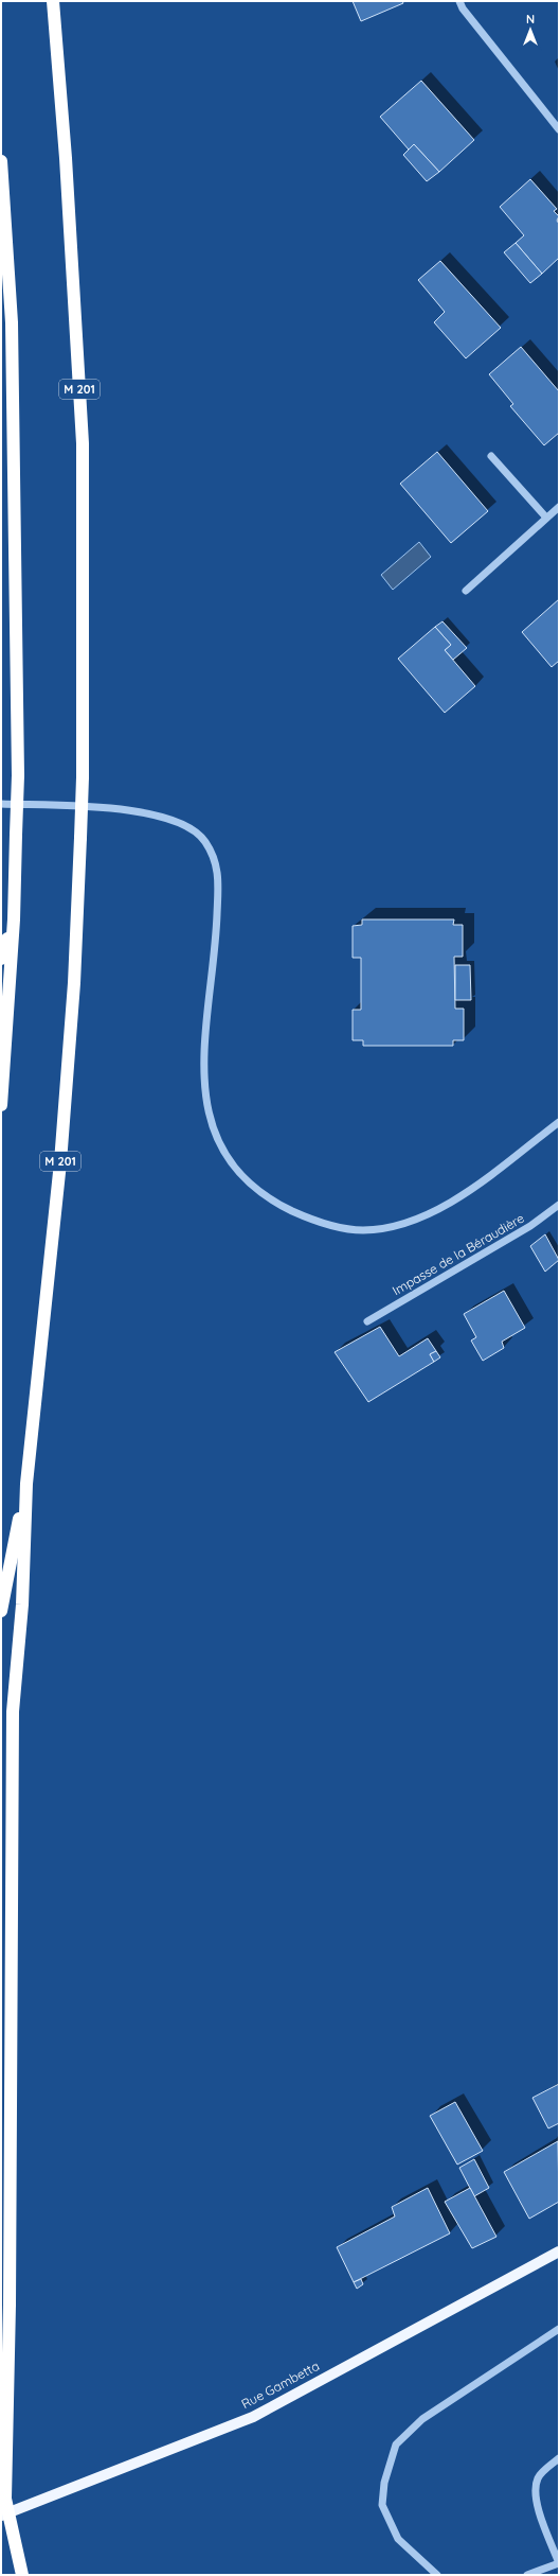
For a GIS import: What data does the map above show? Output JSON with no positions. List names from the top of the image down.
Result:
{
  "streets": {
    "highway": ["M 201"],
    "main road": ["Rue Gambetta"],
    "street": ["Impasse de la Béraudière"]
  },
  "north": "top"
}
